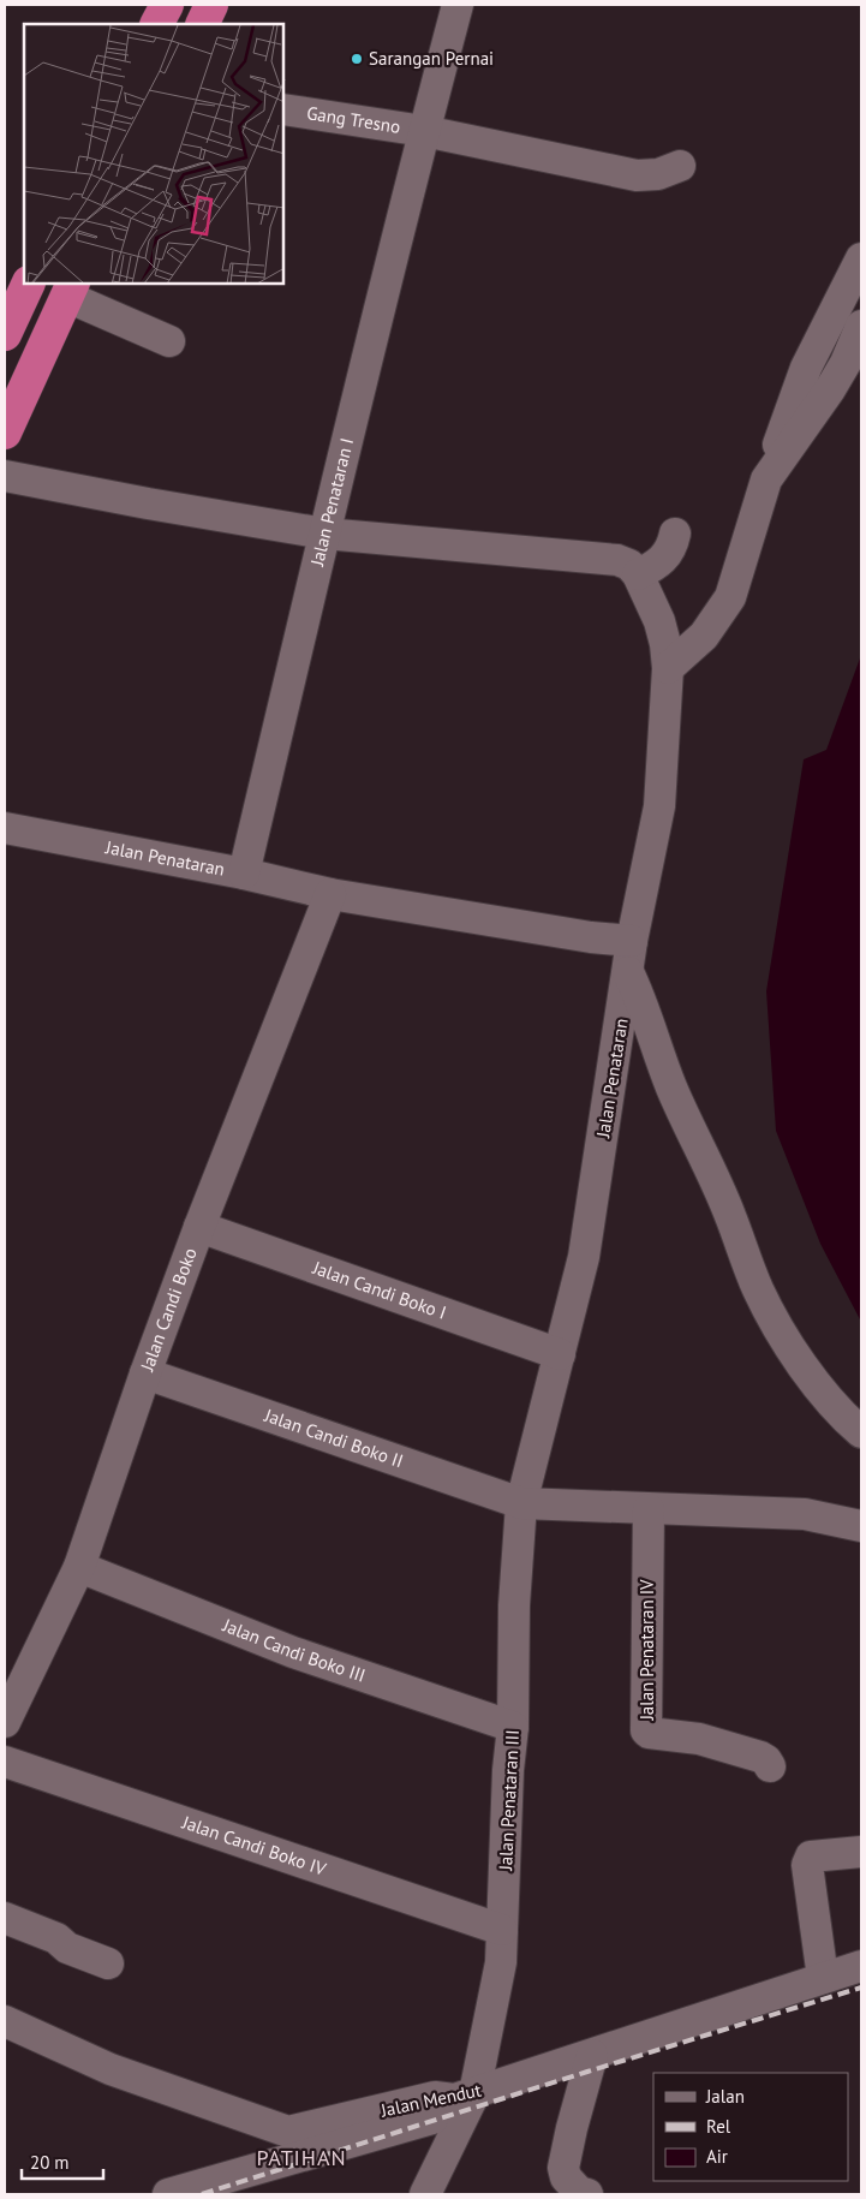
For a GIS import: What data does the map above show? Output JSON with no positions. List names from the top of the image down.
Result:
{
  "streets": {
    "street": [
      "Gang Tresno",
      "Jalan Penataran I",
      "Jalan Penataran",
      "Jalan Candi Boko I",
      "Jalan Candi Boko",
      "Jalan Candi Boko II",
      "Jalan Penataran IV",
      "Jalan Candi Boko III",
      "Jalan Penataran III",
      "Jalan Candi Boko IV",
      "Jalan Mendut"
    ]
  },
  "crossings": [
    ["Gang Tresno", "Jalan Penataran I"],
    ["Jalan Penataran I", "Jalan Penataran"],
    ["Jalan Penataran", "Jalan Candi Boko I"],
    ["Jalan Penataran", "Jalan Candi Boko"],
    ["Jalan Penataran", "Jalan Candi Boko II"],
    ["Jalan Penataran", "Jalan Penataran III"],
    ["Jalan Candi Boko I", "Jalan Candi Boko"],
    ["Jalan Candi Boko", "Jalan Candi Boko II"],
    ["Jalan Candi Boko", "Jalan Candi Boko III"],
    ["Jalan Candi Boko II", "Jalan Penataran III"],
    ["Jalan Candi Boko III", "Jalan Penataran III"],
    ["Jalan Penataran III", "Jalan Candi Boko IV"],
    ["Jalan Penataran III", "Jalan Mendut"]
  ],
  "districts": ["PATIHAN"],
  "places": ["Sarangan Pernai"],
  "legend": ["Jalan", "Rel", "Air"],
  "scale_bar": "20 m"
}
